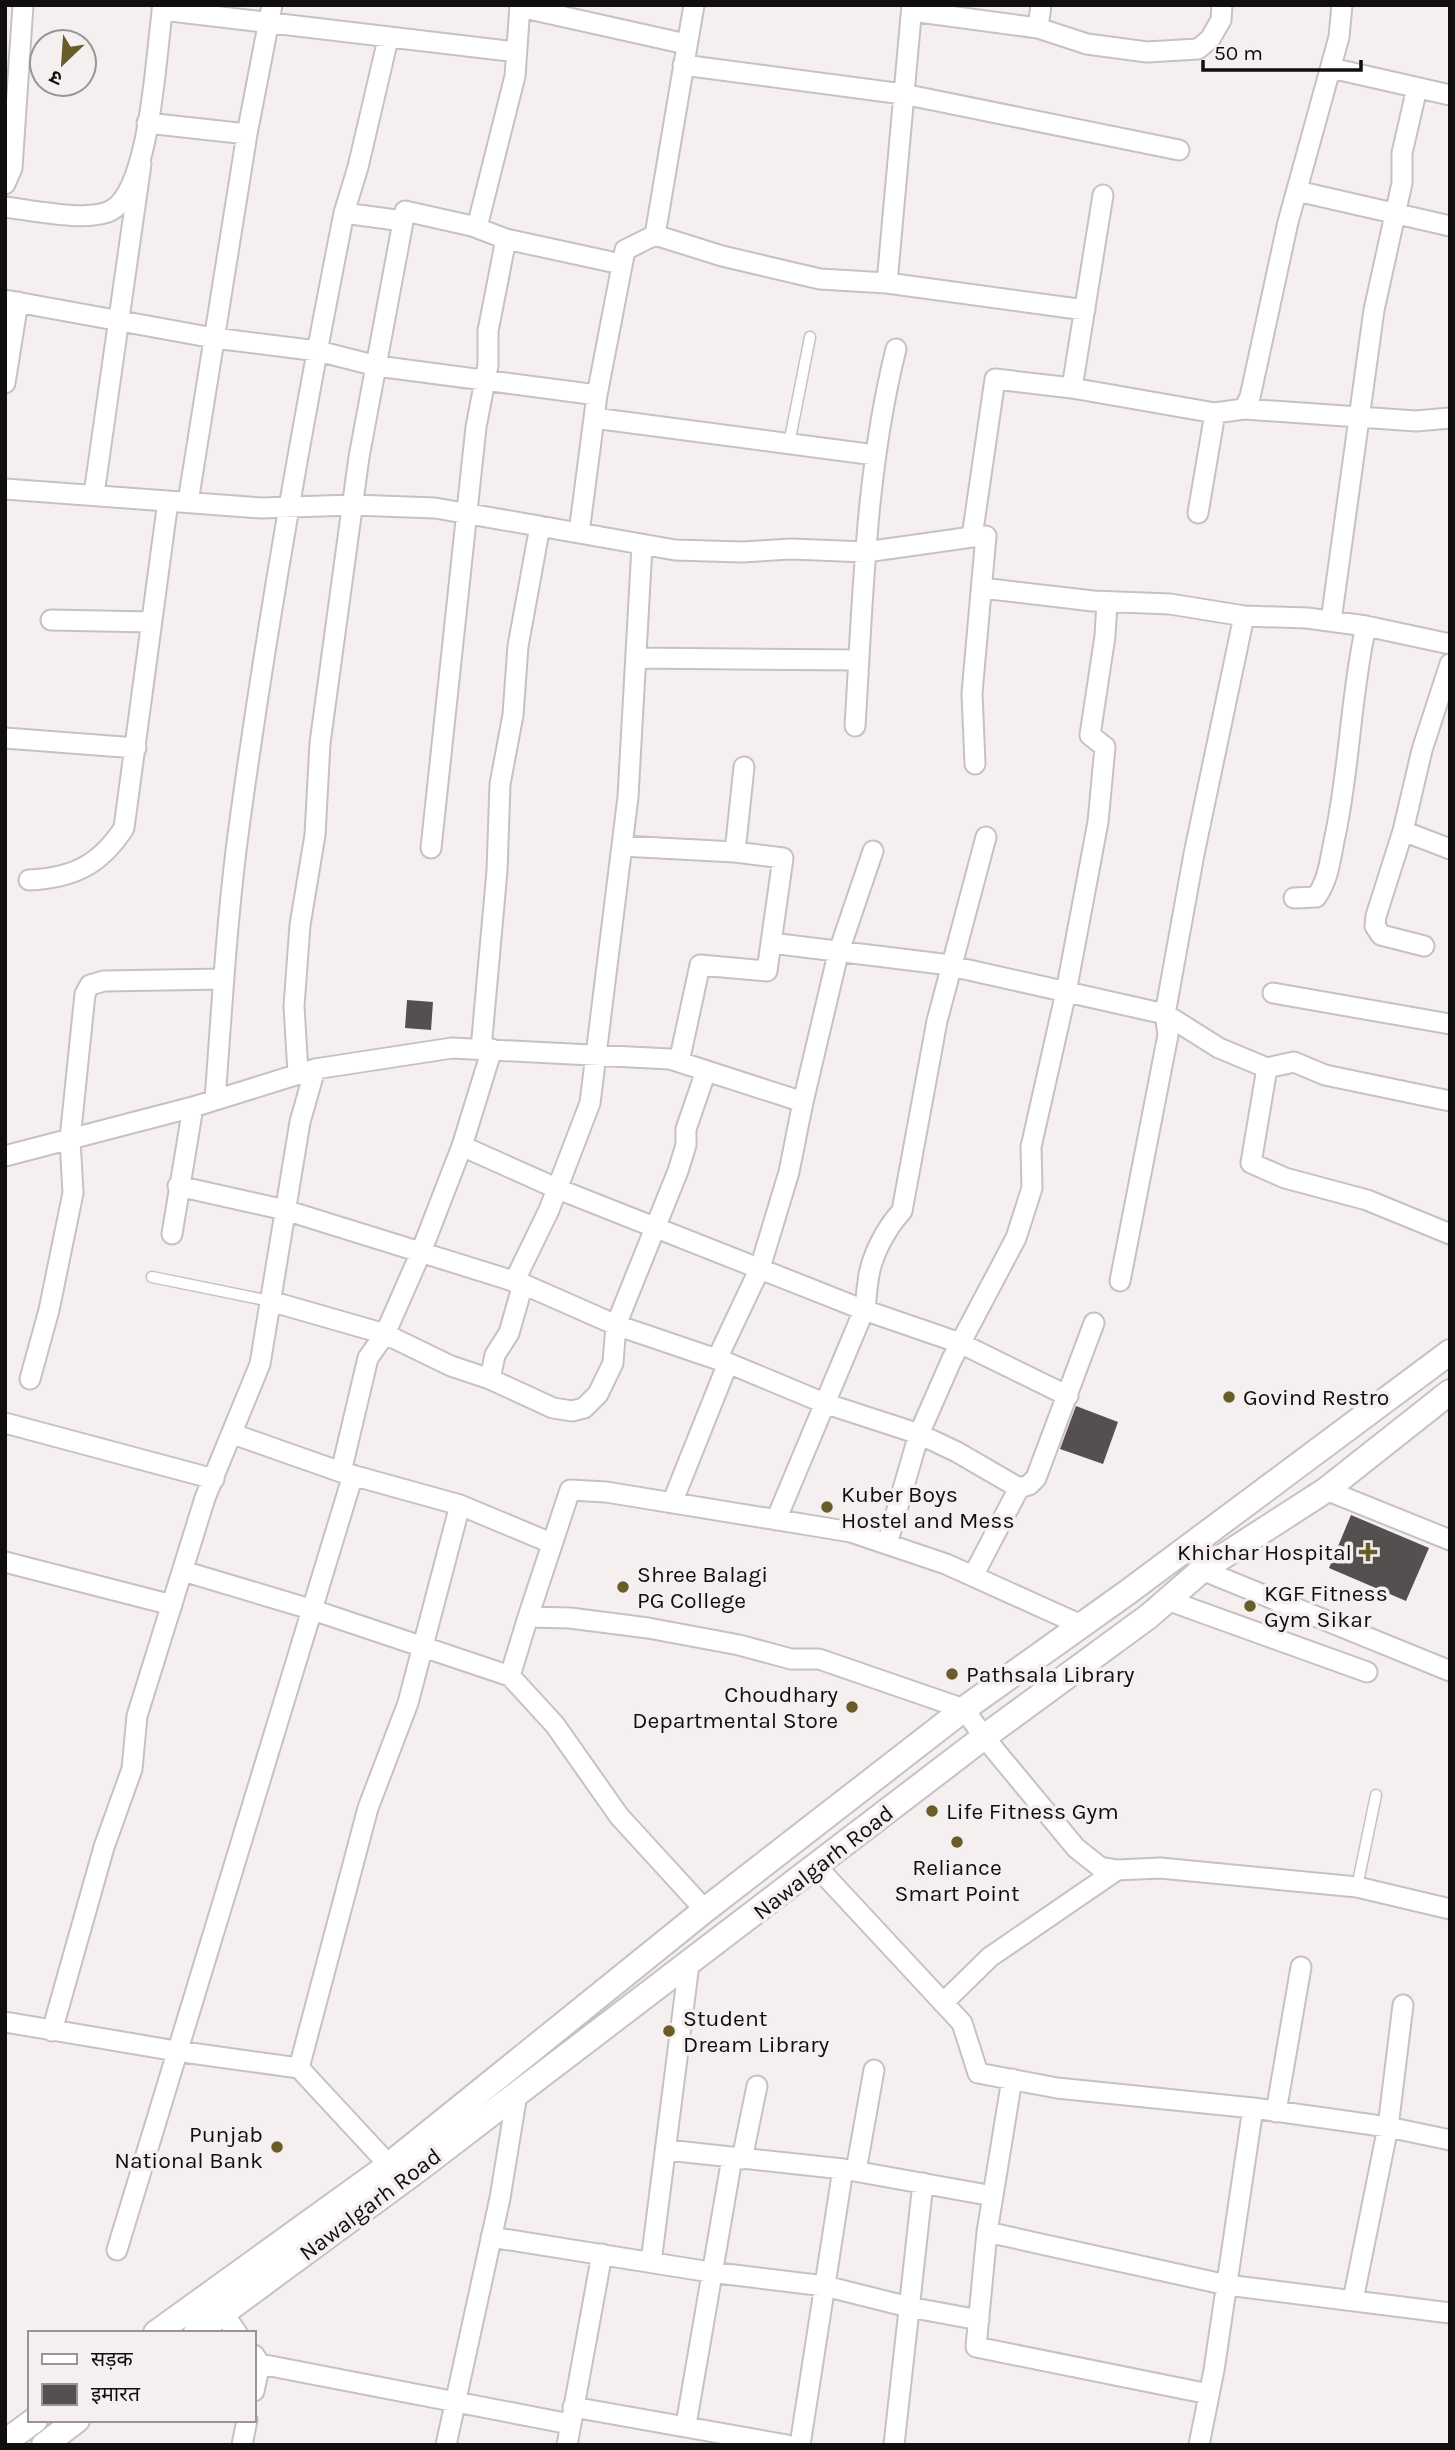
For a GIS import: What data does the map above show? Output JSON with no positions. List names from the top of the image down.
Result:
{
  "streets": {
    "street": ["Nawalgarh Road"]
  },
  "places": {
    "other": [
      "Govind Restro",
      "Kuber Boys Hostel and Mess",
      "Shree Balagi PG College",
      "KGF Fitness Gym Sikar",
      "Pathsala Library",
      "Choudhary Departmental Store",
      "Life Fitness Gym",
      "Reliance Smart Point",
      "Student Dream Library",
      "Punjab National Bank"
    ],
    "health": ["Khichar Hospital"]
  },
  "legend": ["सड़क", "इमारत"],
  "scale_bar": "50 m",
  "north": "bottom left"
}
